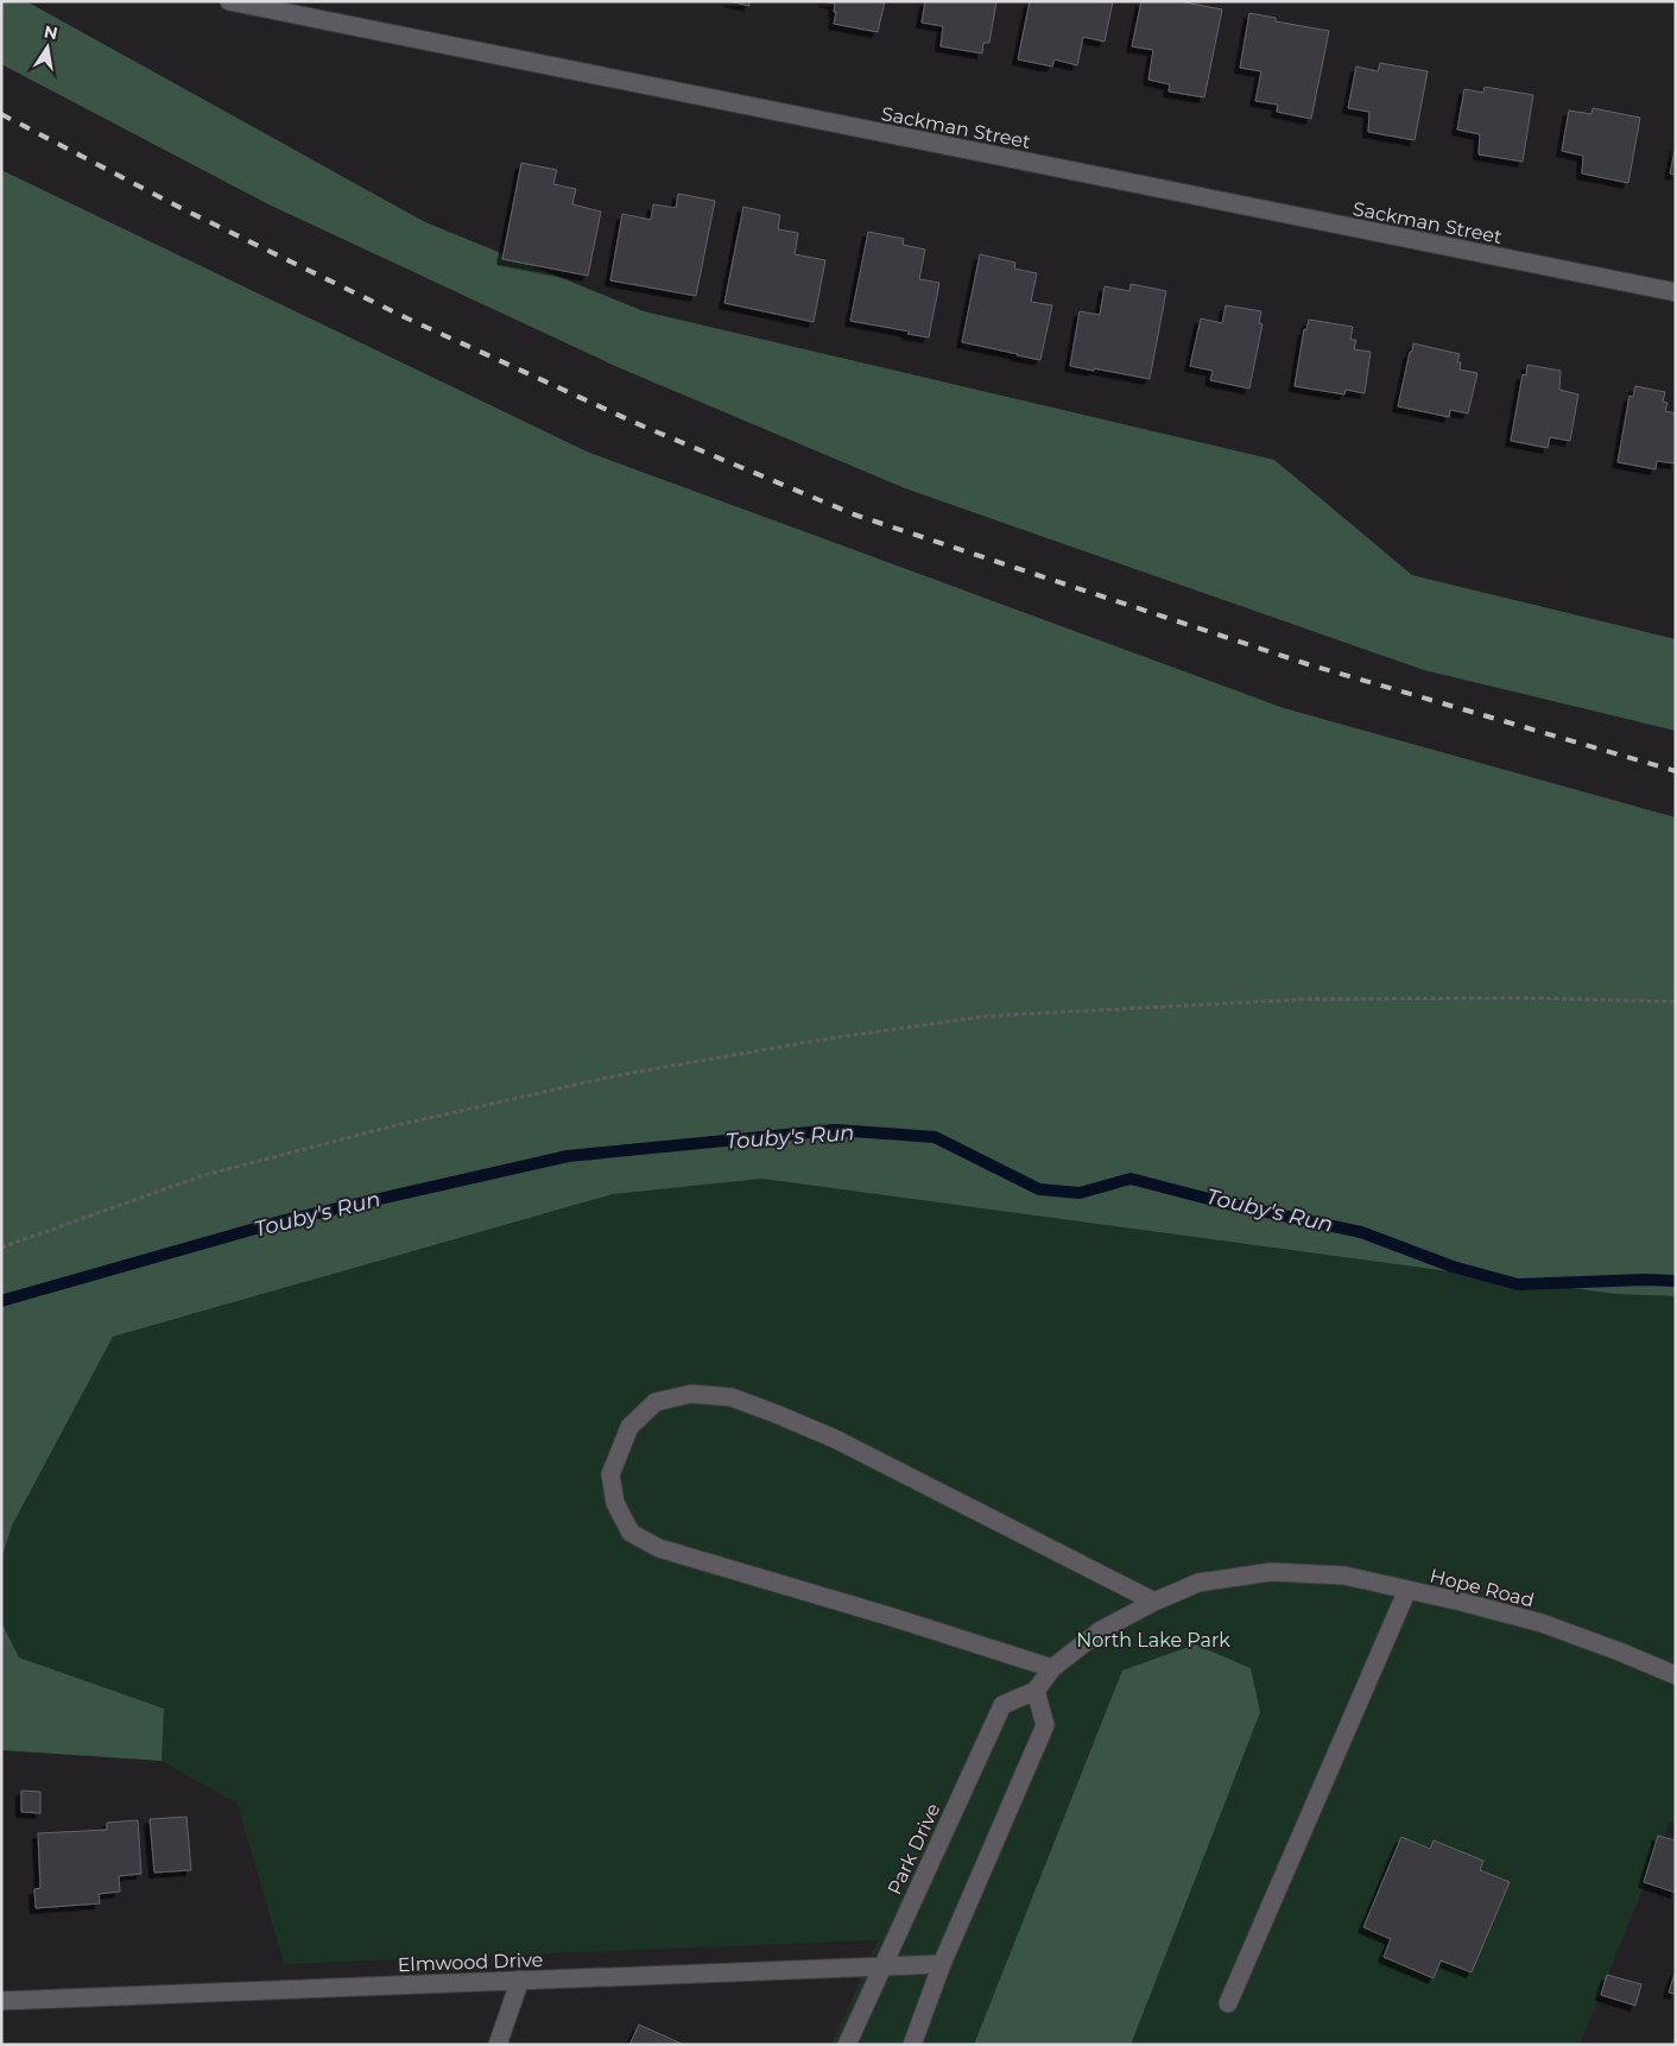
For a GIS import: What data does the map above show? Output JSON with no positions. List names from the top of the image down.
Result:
{
  "streets": {
    "street": [
      "Sackman Street",
      "Hope Road",
      "Park Drive",
      "Elmwood Drive"
    ]
  },
  "crossings": [
    ["Hope Road", "Park Drive"],
    ["Park Drive", "Elmwood Drive"]
  ],
  "water": ["Touby's Run"],
  "parks": ["North Lake Park"],
  "north": "top"
}
